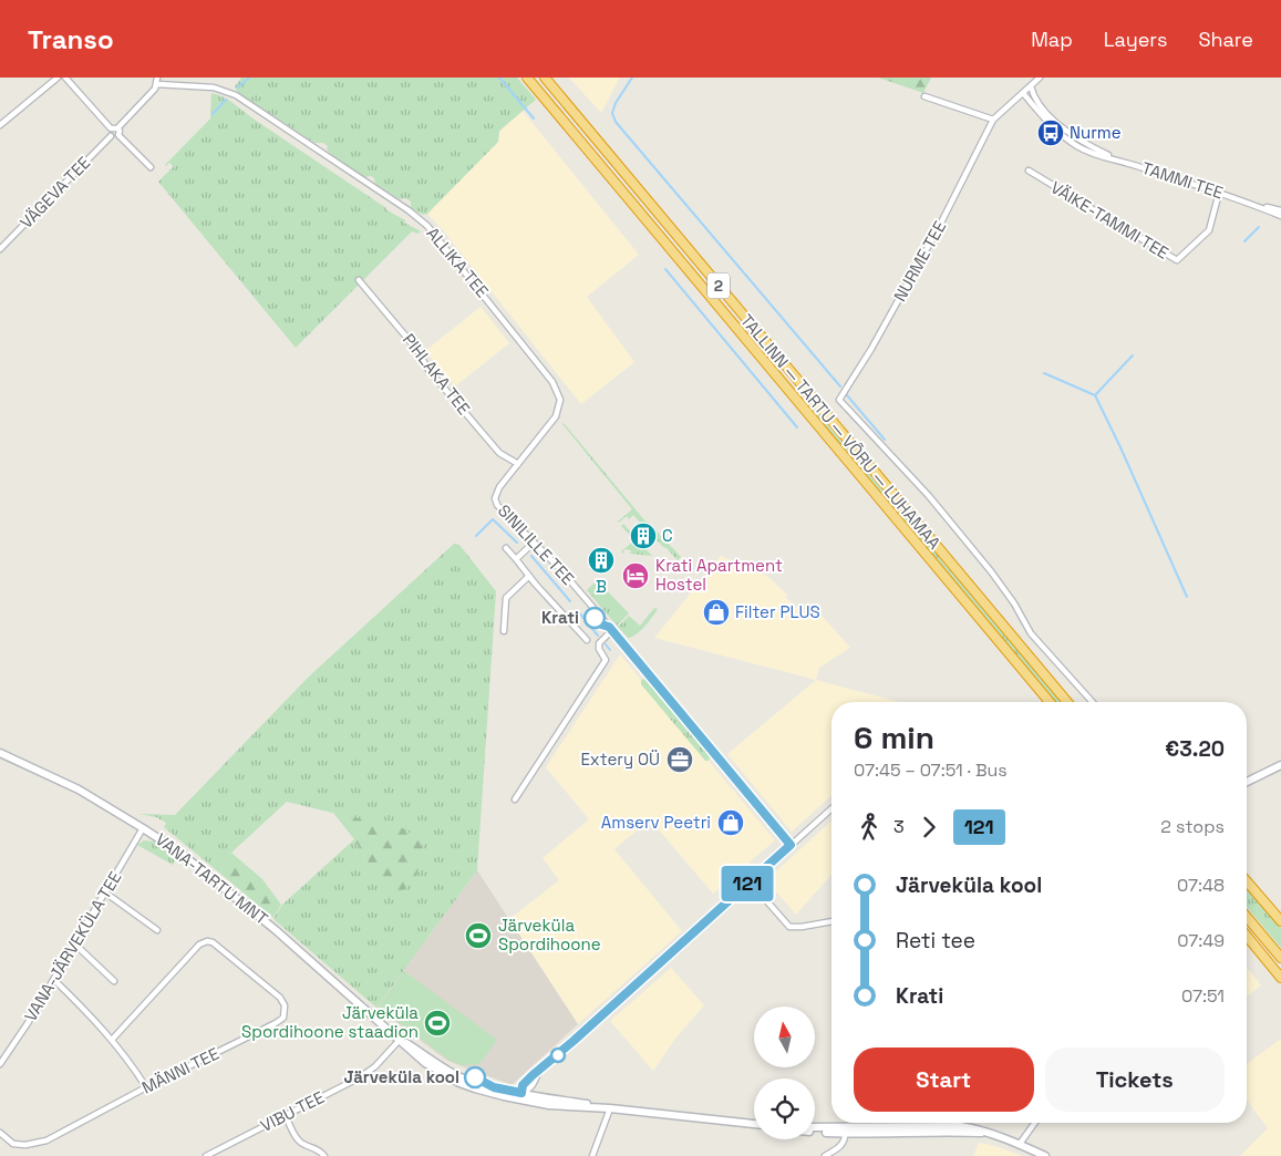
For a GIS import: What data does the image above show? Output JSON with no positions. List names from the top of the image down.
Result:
{
  "streets": {
    "highway": ["2", "TALLINN — TARTU — VÕRU — LUHAMAA"],
    "street": [
      "TAMMI TEE",
      "VÄGEVA TEE",
      "VÄIKE-TAMMI TEE",
      "NURME TEE",
      "ALLIKA TEE",
      "PIHLAKA TEE",
      "SINILILLE TEE",
      "VANA-TARTU MNT",
      "VANA-JÄRVEKÜLA TEE",
      "MÄNNI TEE",
      "VIBU TEE"
    ]
  },
  "crossings": [
    ["TAMMI TEE", "VÄIKE-TAMMI TEE"],
    ["ALLIKA TEE", "PIHLAKA TEE"],
    ["ALLIKA TEE", "SINILILLE TEE"],
    ["VANA-TARTU MNT", "VANA-JÄRVEKÜLA TEE"],
    ["VANA-TARTU MNT", "VIBU TEE"]
  ],
  "places": {
    "bus stop": ["Nurme"],
    "building": ["C", "B"],
    "hotel": ["Krati Apartment Hostel"],
    "shop": ["Filter PLUS", "Amserv Peetri"],
    "other": ["Krati", "Järveküla kool"],
    "office": ["Extery OÜ"],
    "sports": ["Järveküla Spordihoone", "Järveküla Spordihoone staadion"]
  },
  "lines": ["bus line 121"],
  "north": "top",
  "page": {
    "header": "Transo",
    "nav": ["Map", "Layers", "Share"],
    "on_map": "121",
    "heading": ["6 min", "07:45 – 07:51 · Bus", "€3.20"],
    "legs": ["3", "121", "2 stops"],
    "list": [
      {
        "name": "Järveküla kool",
        "value": "07:48"
      },
      {
        "name": "Reti tee",
        "value": "07:49"
      },
      {
        "name": "Krati",
        "value": "07:51"
      }
    ],
    "buttons": ["Start", "Tickets"]
  }
}
